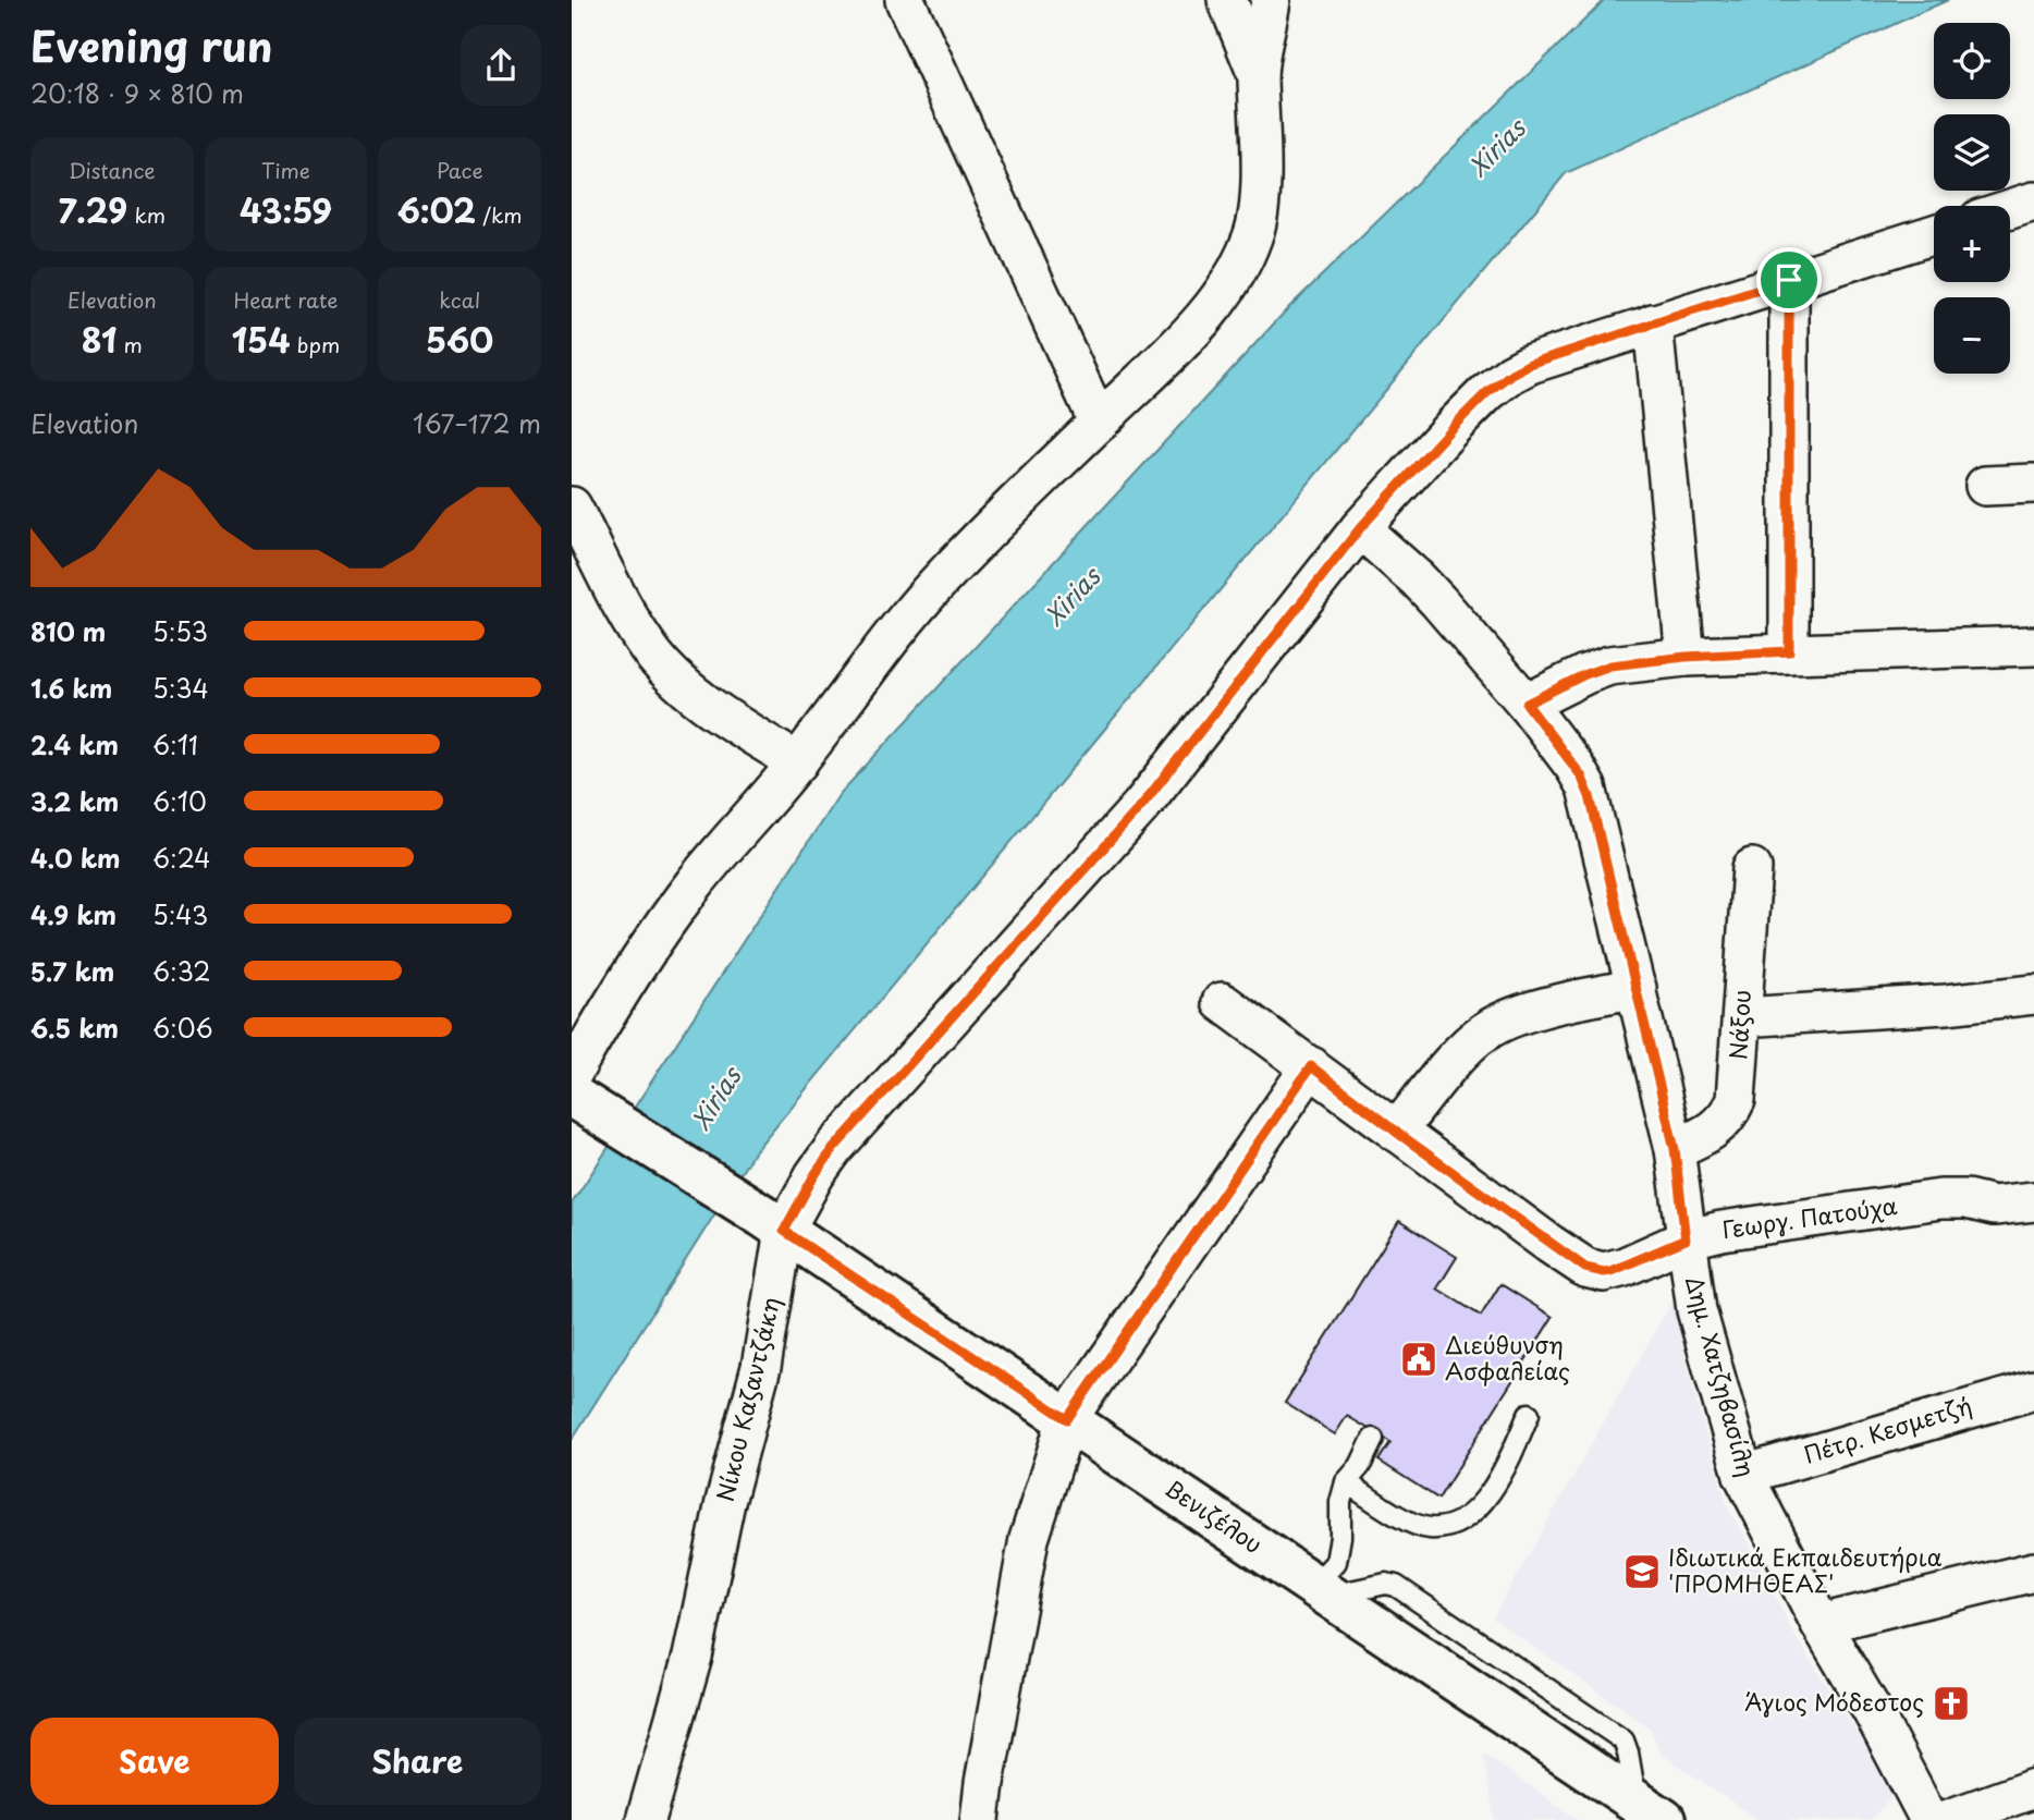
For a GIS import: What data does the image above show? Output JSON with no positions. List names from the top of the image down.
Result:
{
  "streets": {
    "main road": ["Βενιζέλου"],
    "street": [
      "Νάξου",
      "Γεωργ. Πατούχα",
      "Δημ. Χατζηβασίλη",
      "Νίκου Καζαντζάκη",
      "Πέτρ. Κεσμετζή"
    ]
  },
  "crossings": [
    ["Νάξου", "Δημ. Χατζηβασίλη"],
    ["Γεωργ. Πατούχα", "Δημ. Χατζηβασίλη"],
    ["Δημ. Χατζηβασίλη", "Νίκου Καζαντζάκη"],
    ["Δημ. Χατζηβασίλη", "Πέτρ. Κεσμετζή"],
    ["Νίκου Καζαντζάκη", "Βενιζέλου"]
  ],
  "water": ["Xirias"],
  "places": {
    "public building": ["Διεύθυνση Ασφαλείας"],
    "school or university": ["Ιδιωτικά Εκπαιδευτήρια 'ΠΡΟΜΗΘΕΑΣ'"],
    "church": ["Άγιος Μόδεστος"]
  },
  "page": {
    "heading": ["Evening run", "20:18 · 9 × 810 m"],
    "map_buttons": ["+", "−"],
    "stats": [
      ["Distance", "7.29 km"],
      ["Time", "43:59"],
      ["Pace", "6:02 /km"],
      ["Elevation", "81 m"],
      ["Heart rate", "154 bpm"],
      ["kcal", "560"]
    ],
    "chart": ["Elevation", "167–172 m"],
    "list": [
      {
        "name": "810 m",
        "note": "5:53"
      },
      {
        "name": "1.6 km",
        "note": "5:34"
      },
      {
        "name": "2.4 km",
        "note": "6:11"
      },
      {
        "name": "3.2 km",
        "note": "6:10"
      },
      {
        "name": "4.0 km",
        "note": "6:24"
      },
      {
        "name": "4.9 km",
        "note": "5:43"
      },
      {
        "name": "5.7 km",
        "note": "6:32"
      },
      {
        "name": "6.5 km",
        "note": "6:06"
      }
    ],
    "buttons": ["Save", "Share"]
  }
}
